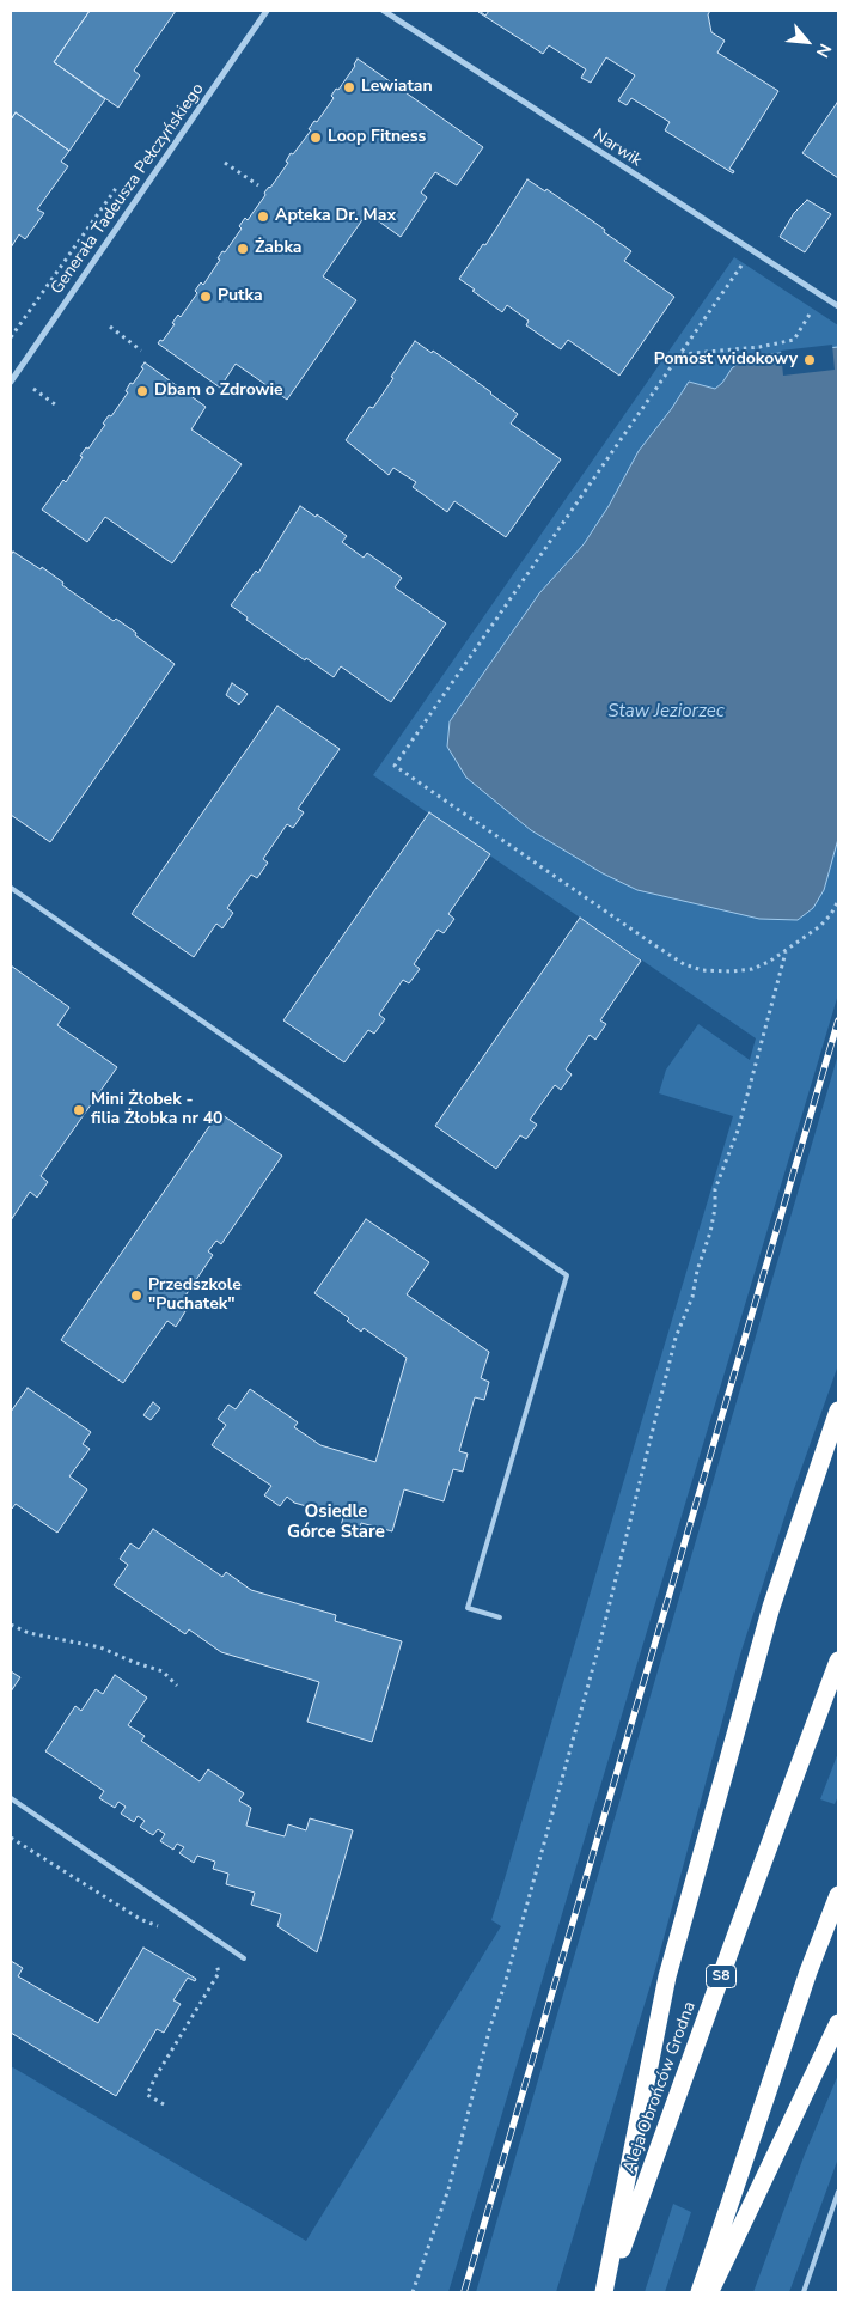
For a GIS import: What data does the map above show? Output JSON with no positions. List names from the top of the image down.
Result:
{
  "streets": {
    "highway": ["S8", "Aleja Obrońców Grodna"],
    "street": ["Narwik", "Generała Tadeusza Pełczyńskiego"]
  },
  "districts": ["Osiedle Górce Stare"],
  "water": ["Staw Jeziorzec"],
  "places": [
    "Lewiatan",
    "Loop Fitness",
    "Apteka Dr. Max",
    "Żabka",
    "Putka",
    "Pomost widokowy",
    "Dbam o Zdrowie",
    "Mini Żłobek - filia Żłobka nr 40",
    "Przedszkole \"Puchatek\""
  ],
  "north": "bottom right"
}
